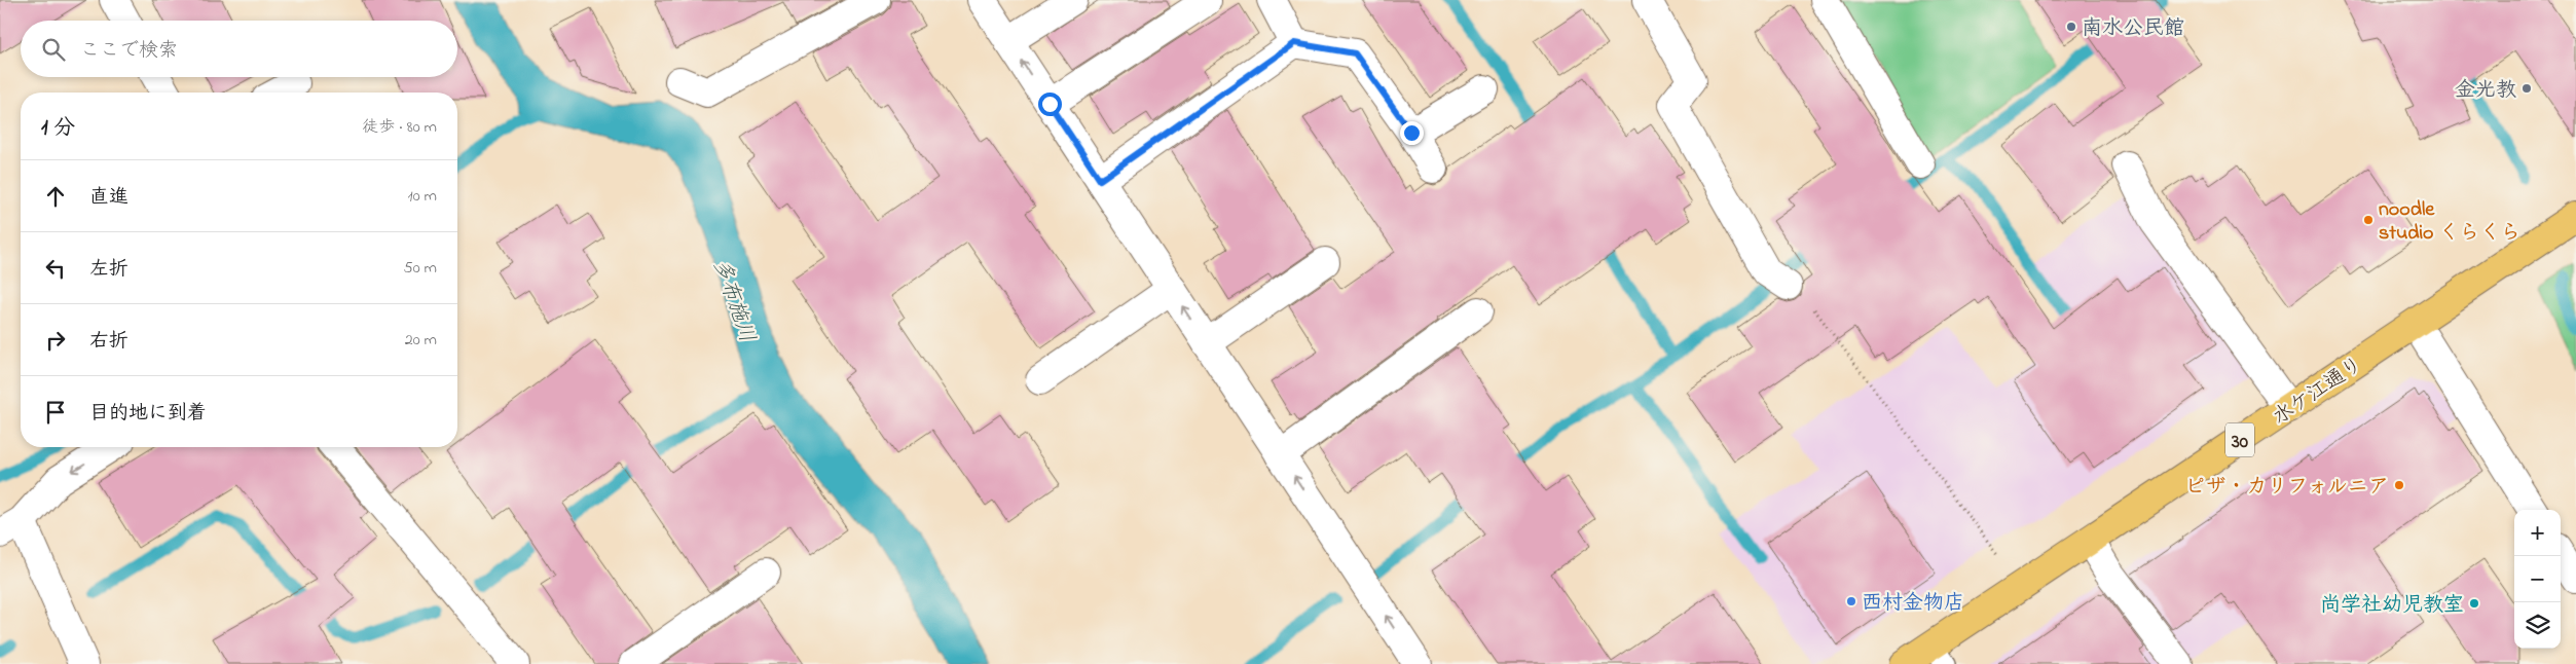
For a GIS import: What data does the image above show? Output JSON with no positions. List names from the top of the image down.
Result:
{
  "streets": {
    "main road": ["水ケ江通り", "30"]
  },
  "water": ["多布施川"],
  "places": [
    "南水公民館",
    "金光教",
    "noodle studio くらくら",
    "ピザ・カリフォルニア",
    "西村金物店",
    "尚学社幼児教室"
  ],
  "page": {
    "search": "ここで検索",
    "heading": ["1 分", "徒歩 · 80 m"],
    "list": [
      ["直進", "10 m"],
      ["左折", "50 m"],
      ["右折", "20 m"],
      "目的地に到着"
    ],
    "map_buttons": ["+", "−"]
  }
}
